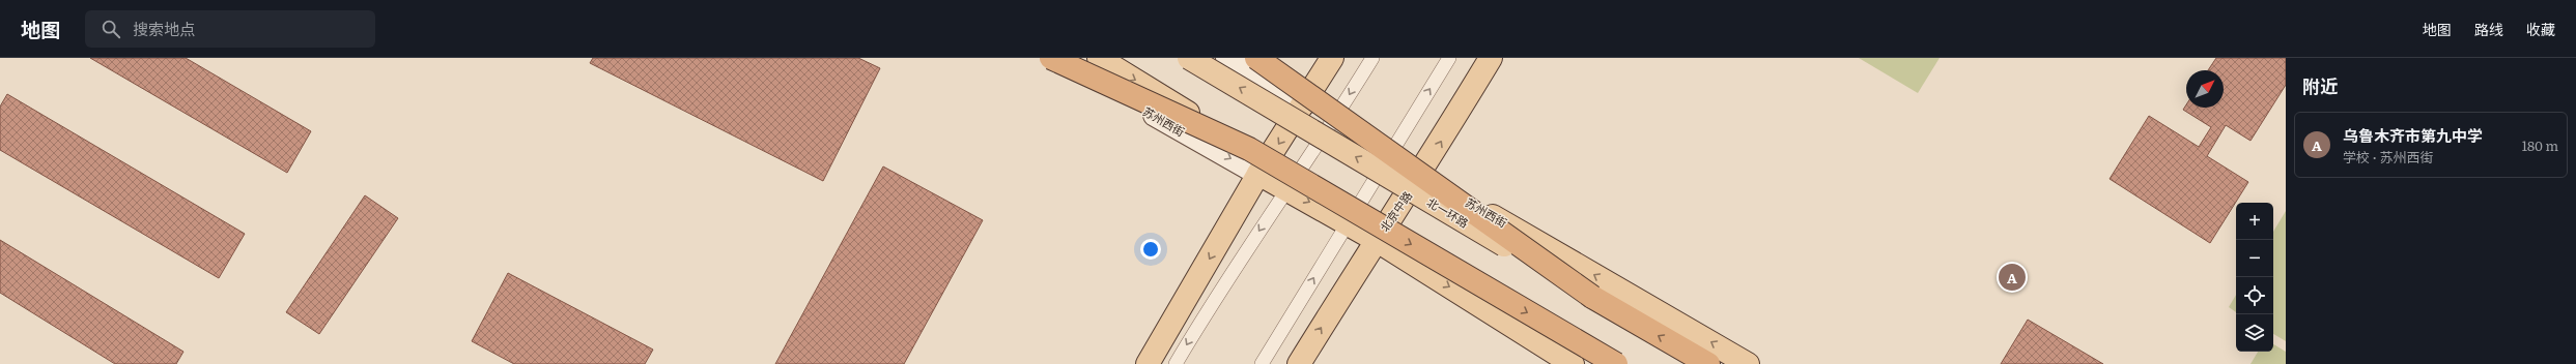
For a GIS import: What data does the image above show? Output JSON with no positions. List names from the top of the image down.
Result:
{
  "streets": {
    "highway": ["北一环路"],
    "main road": ["苏州西街", "北京中路"]
  },
  "crossings": [
    ["苏州西街", "北京中路"]
  ],
  "one_way": ["北一环路"],
  "north": "top right",
  "page": {
    "header": "地图",
    "search": "搜索地点",
    "nav": ["地图", "路线", "收藏"],
    "heading": "附近",
    "list": [
      {
        "mark": "A",
        "name": "乌鲁木齐市第九中学",
        "note": "学校 · 苏州西街",
        "value": "180 m"
      }
    ],
    "map_buttons": ["+", "−"],
    "pins": "A"
  }
}
